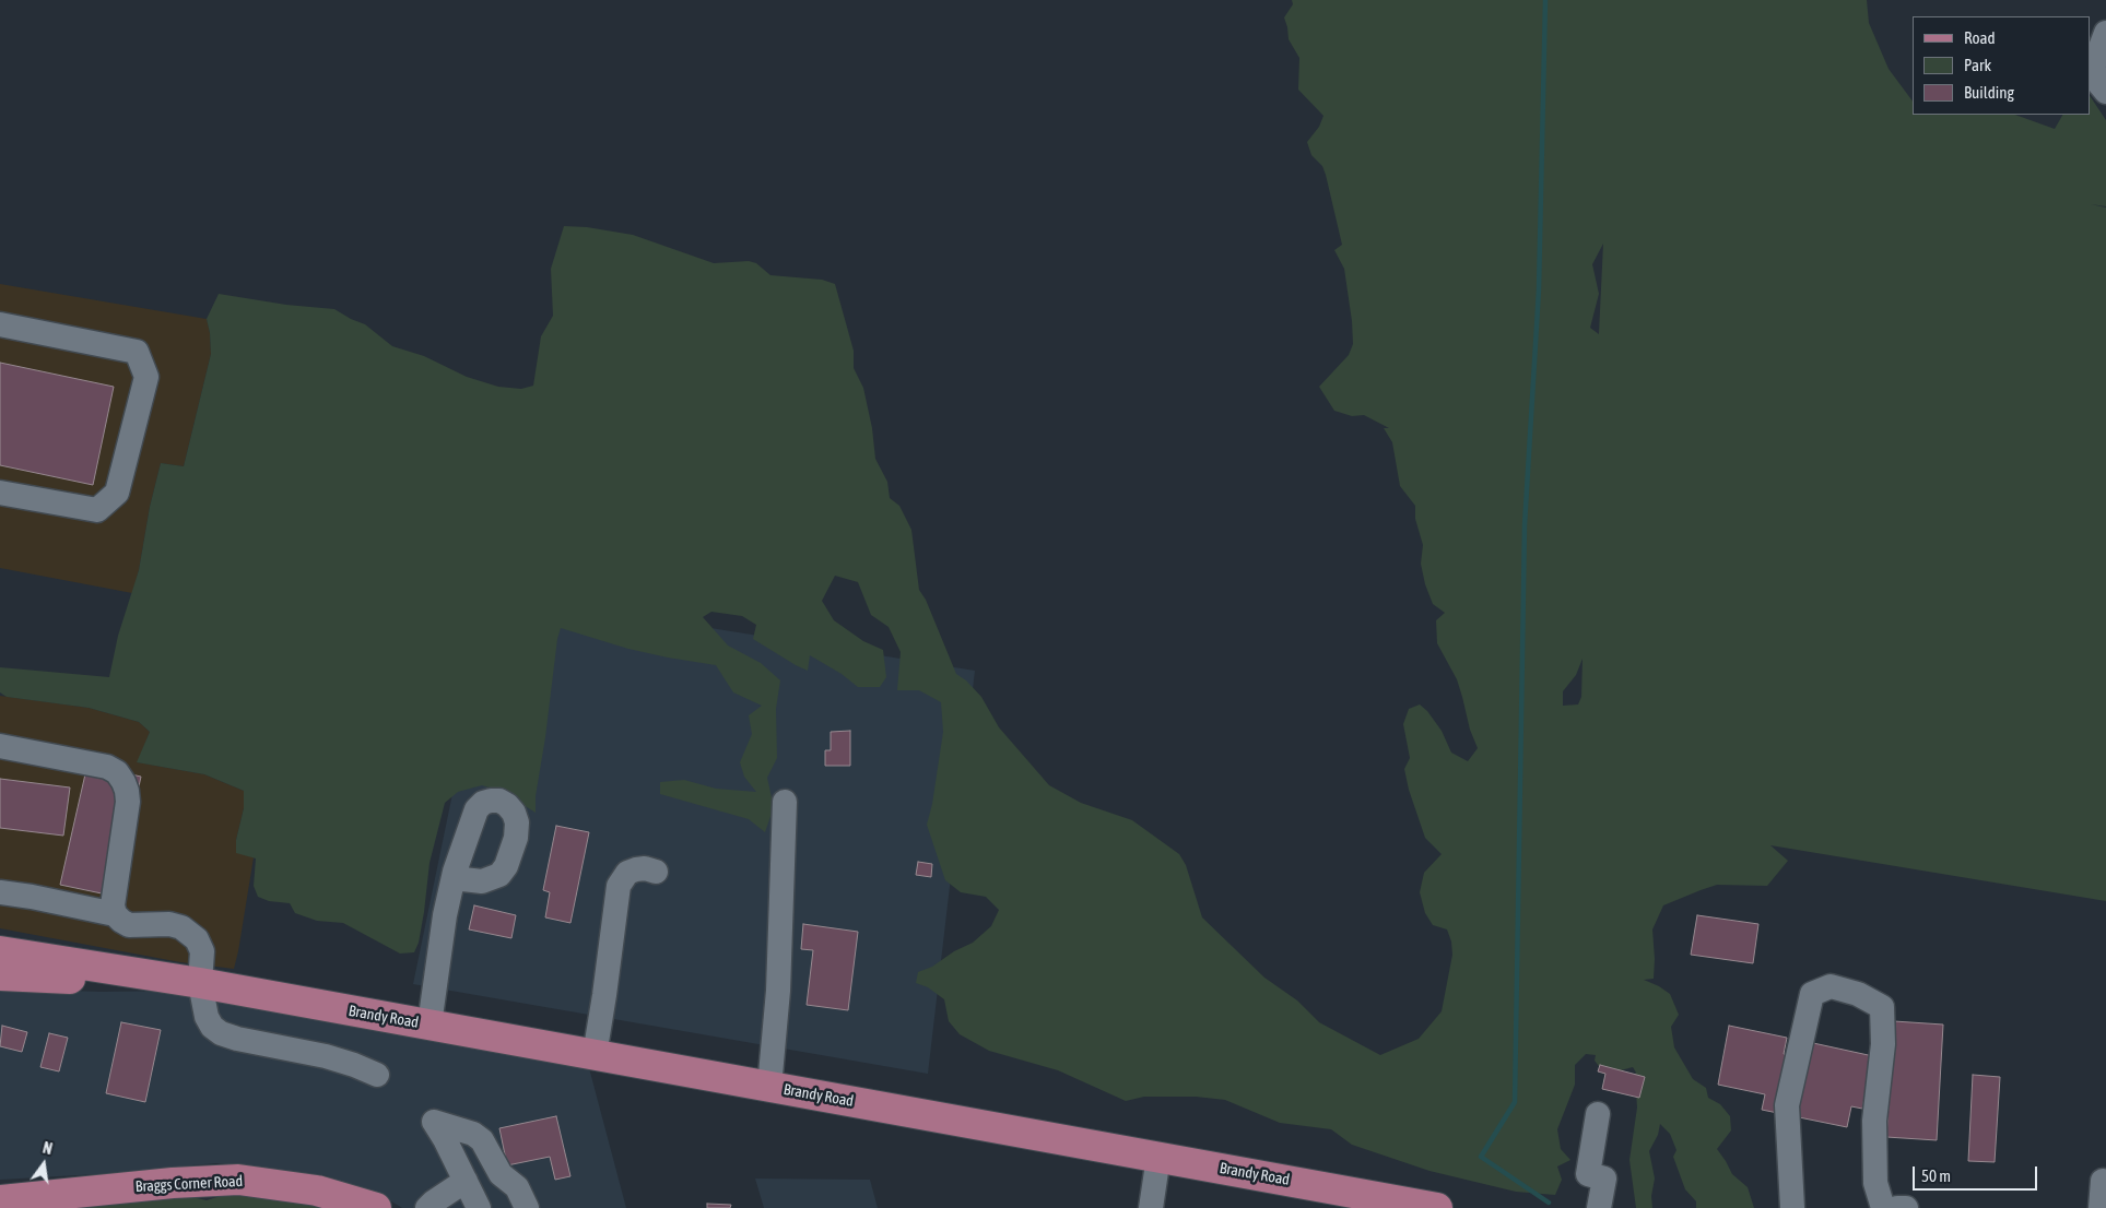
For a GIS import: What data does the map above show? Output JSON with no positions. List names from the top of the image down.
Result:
{
  "streets": {
    "main road": ["Brandy Road", "Braggs Corner Road"]
  },
  "legend": ["Road", "Park", "Building"],
  "scale_bar": "50 m",
  "north": "top"
}
